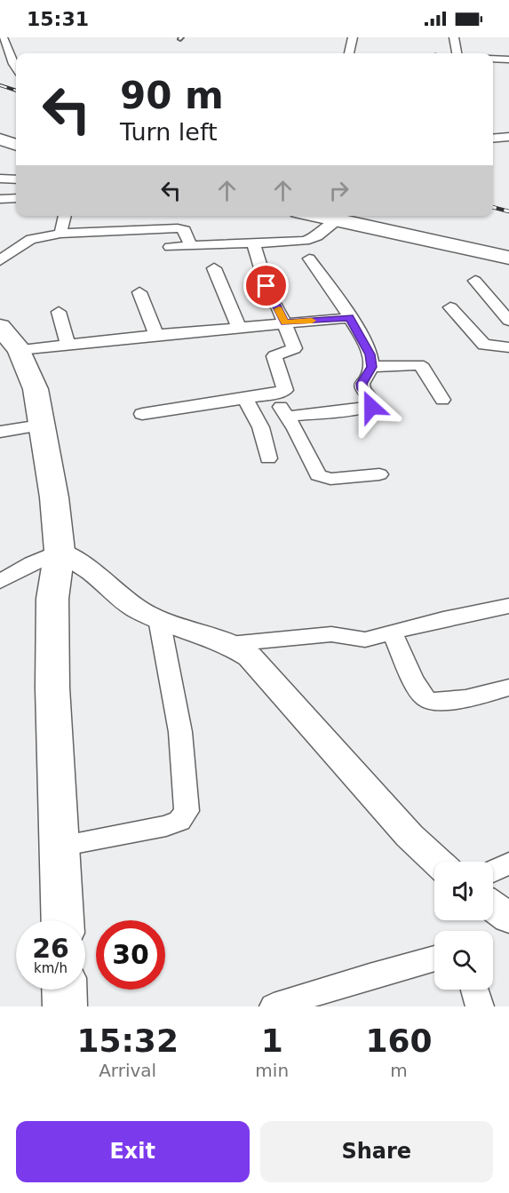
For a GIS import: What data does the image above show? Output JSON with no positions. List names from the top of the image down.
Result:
{
  "page": {
    "status": "15:31",
    "turn": ["90 m", "Turn left"],
    "speed": "26 km/h",
    "limit": "30",
    "eta": [
      "15:32",
      "Arrival",
      "1",
      "min",
      "160",
      "m"
    ],
    "buttons": ["Exit", "Share"]
  }
}
